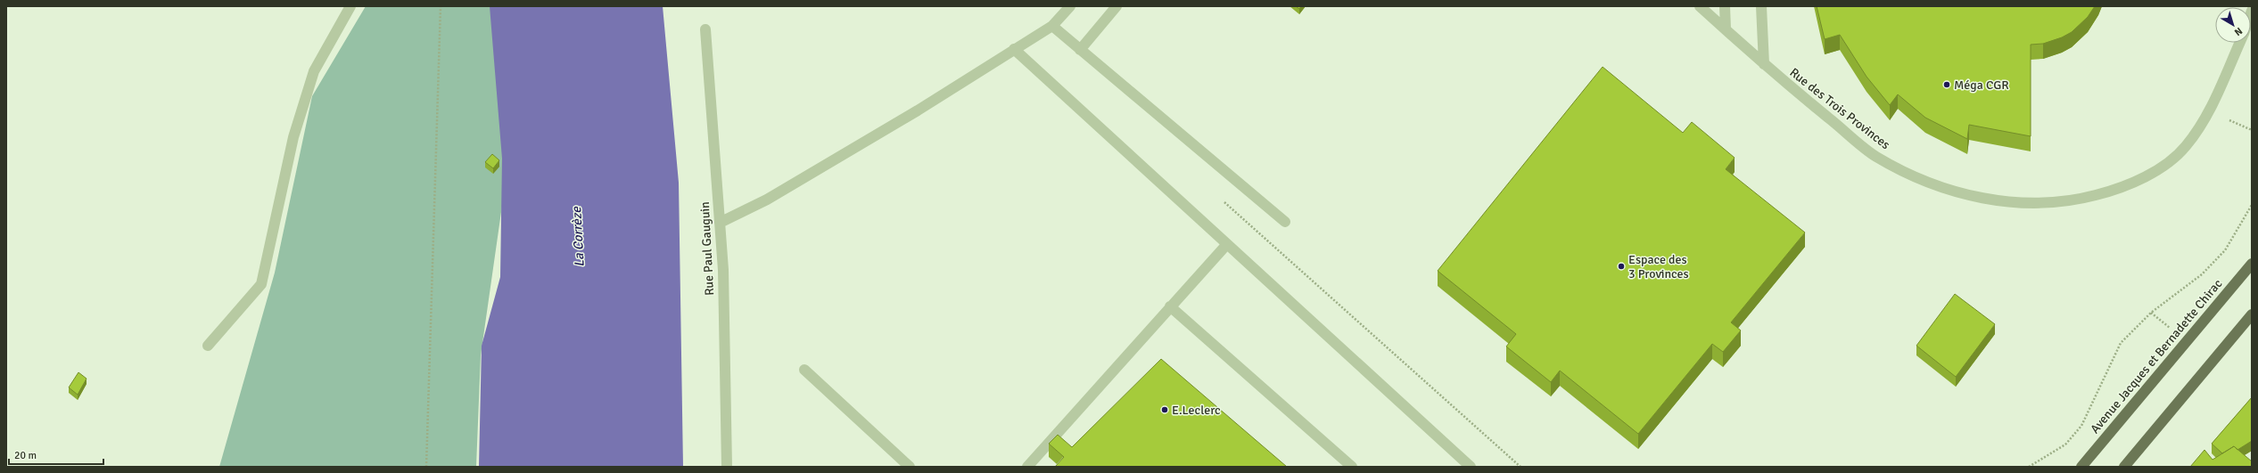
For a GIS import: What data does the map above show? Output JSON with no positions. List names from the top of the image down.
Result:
{
  "streets": {
    "main road": ["Avenue Jacques et Bernadette Chirac"],
    "street": ["Rue des Trois Provinces", "Rue Paul Gauguin"]
  },
  "water": ["La Corrèze"],
  "places": ["Méga CGR", "Espace des 3 Provinces", "E.Leclerc"],
  "scale_bar": "20 m",
  "north": "bottom right"
}
